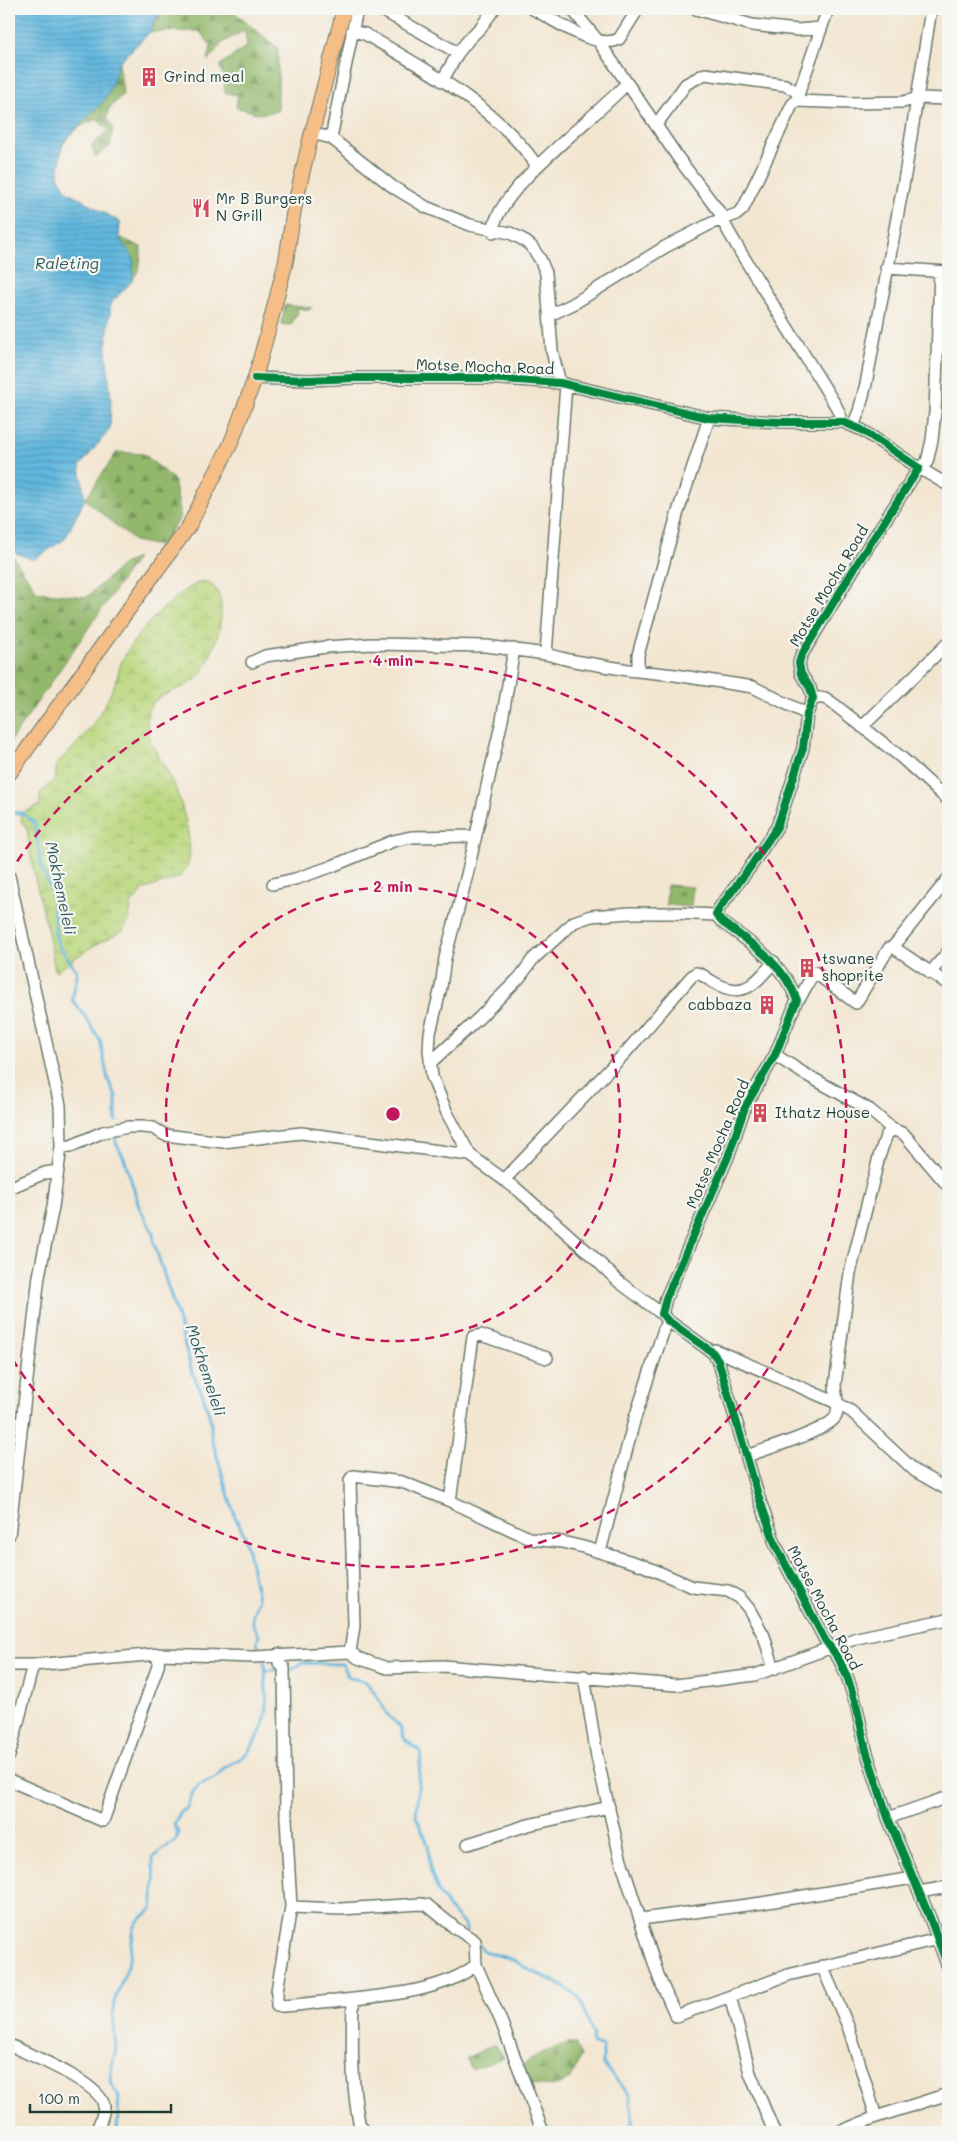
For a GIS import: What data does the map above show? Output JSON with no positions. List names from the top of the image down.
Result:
{
  "streets": {
    "street": ["Motse Mocha Road"]
  },
  "water": ["Raleting", "Mokhemeleli"],
  "places": {
    "building": [
      "Grind meal",
      "tswane shoprite",
      "cabbaza",
      "Ithatz House"
    ],
    "restaurant": ["Mr B Burgers N Grill"]
  },
  "scale_bar": "100 m",
  "rings": ["4 min", "2 min"]
}
